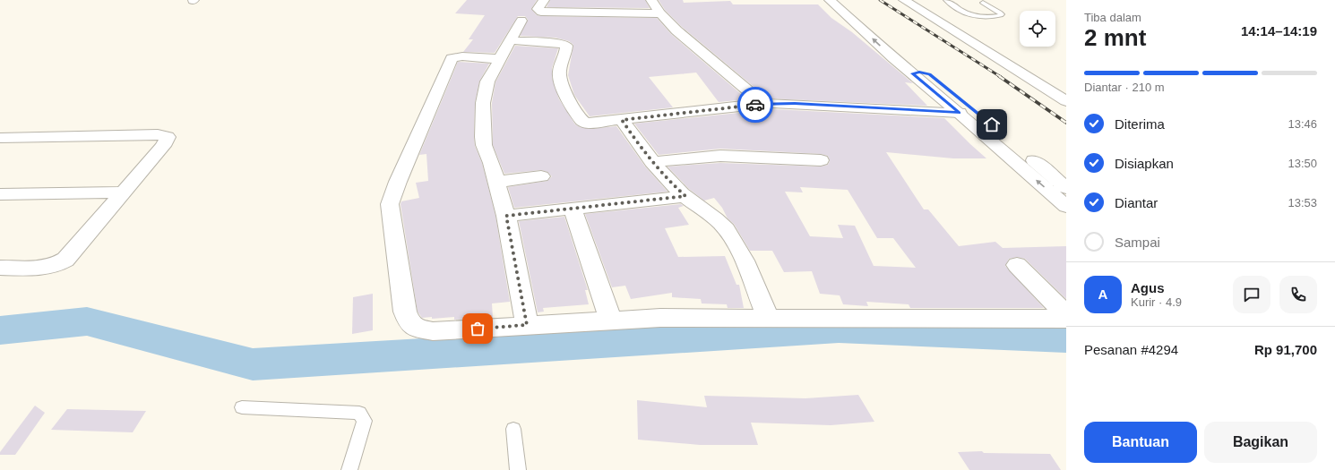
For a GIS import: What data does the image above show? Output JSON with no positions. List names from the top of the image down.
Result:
{
  "page": {
    "heading": ["2 mnt", "Tiba dalam", "14:14–14:19"],
    "panel": [
      "Agus",
      "Kurir · 4.9",
      "Pesanan #4294",
      "Rp 91,700"
    ],
    "bar": "Diantar · 210 m",
    "list": [
      ["Diterima", "13:46"],
      ["Disiapkan", "13:50"],
      ["Diantar", "13:53"],
      "Sampai"
    ],
    "round": "A",
    "buttons": ["Bantuan", "Bagikan"]
  }
}
